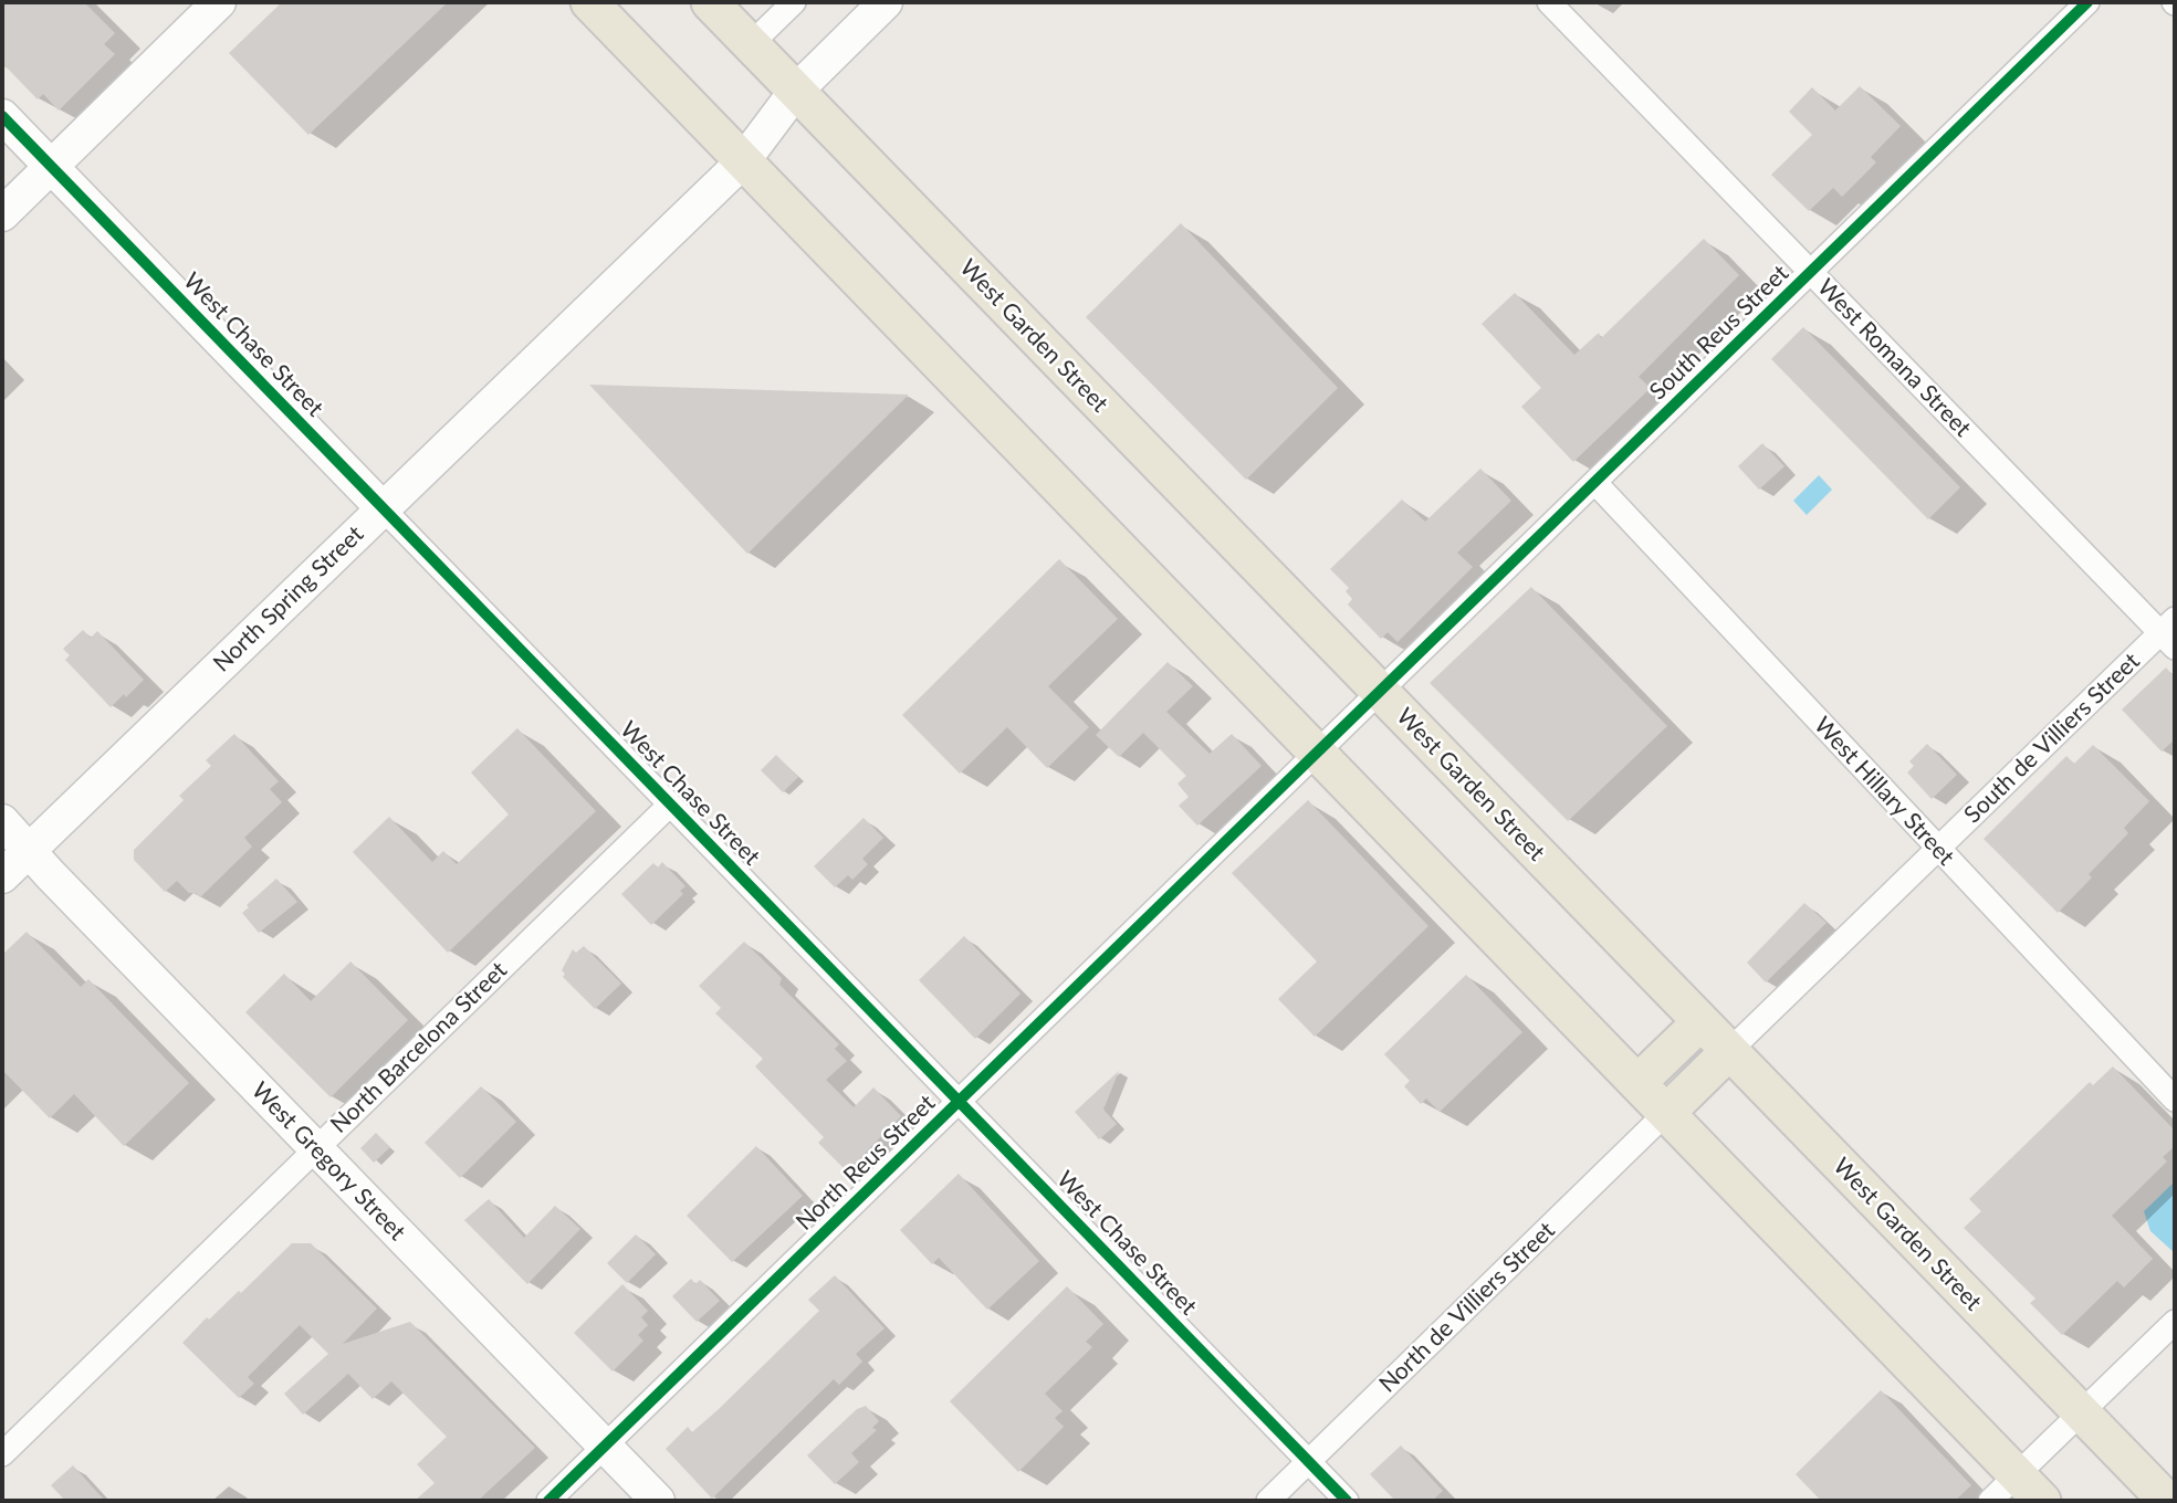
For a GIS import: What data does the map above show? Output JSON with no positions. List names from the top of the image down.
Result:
{
  "streets": {
    "main road": ["West Garden Street"],
    "street": [
      "South Reus Street",
      "West Chase Street",
      "West Romana Street",
      "North Spring Street",
      "South de Villiers Street",
      "West Hillary Street",
      "North Barcelona Street",
      "West Gregory Street",
      "North Reus Street",
      "North de Villiers Street"
    ]
  },
  "crossings": [
    ["South Reus Street", "West Garden Street"],
    ["South Reus Street", "West Romana Street"],
    ["South Reus Street", "West Hillary Street"],
    ["South Reus Street", "North Reus Street"],
    ["West Garden Street", "North Spring Street"],
    ["West Garden Street", "South de Villiers Street"],
    ["West Garden Street", "North Reus Street"],
    ["West Chase Street", "North Spring Street"],
    ["West Chase Street", "North Barcelona Street"],
    ["West Chase Street", "North Reus Street"],
    ["West Chase Street", "North de Villiers Street"],
    ["West Romana Street", "South de Villiers Street"],
    ["North Spring Street", "West Gregory Street"],
    ["South de Villiers Street", "West Hillary Street"],
    ["North Barcelona Street", "West Gregory Street"],
    ["West Gregory Street", "North Reus Street"]
  ]
}
